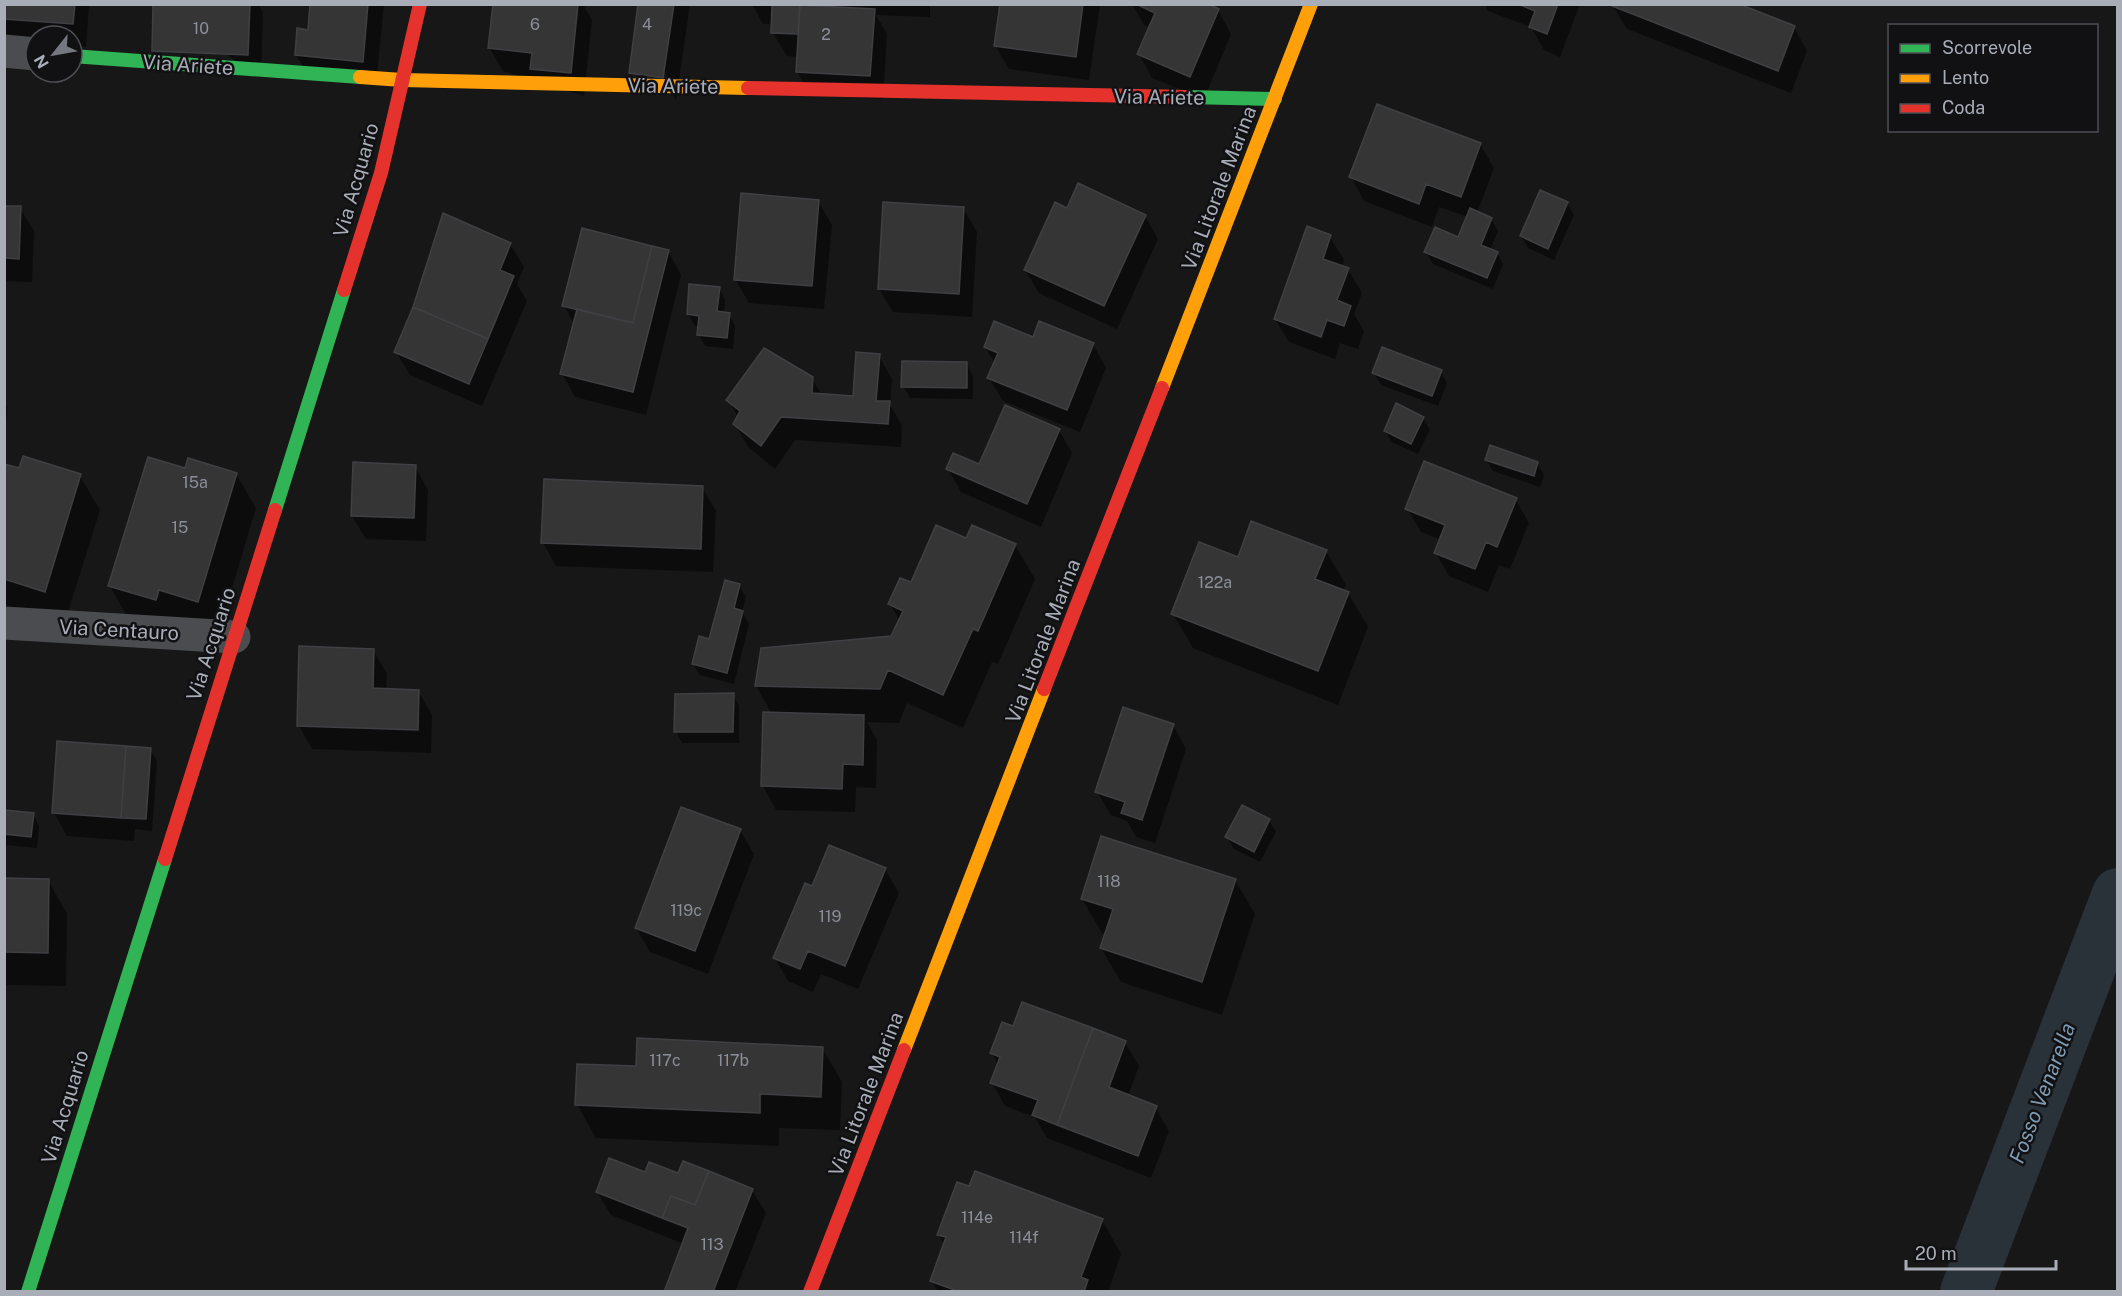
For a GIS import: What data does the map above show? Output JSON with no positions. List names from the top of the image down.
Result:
{
  "streets": {
    "street": [
      "Via Ariete",
      "Via Acquario",
      "Via Litorale Marina",
      "Via Centauro"
    ]
  },
  "crossings": [
    ["Via Ariete", "Via Acquario"],
    ["Via Ariete", "Via Litorale Marina"],
    ["Via Acquario", "Via Centauro"]
  ],
  "water": ["Fosso Venarella"],
  "house_numbers": [
    "6",
    "4",
    "10",
    "2",
    "15a",
    "15",
    "122a",
    "118",
    "119c",
    "119",
    "117c",
    "117b",
    "114e",
    "114f",
    "113"
  ],
  "legend": ["Scorrevole", "Lento", "Coda"],
  "scale_bar": "20 m",
  "north": "bottom left"
}
